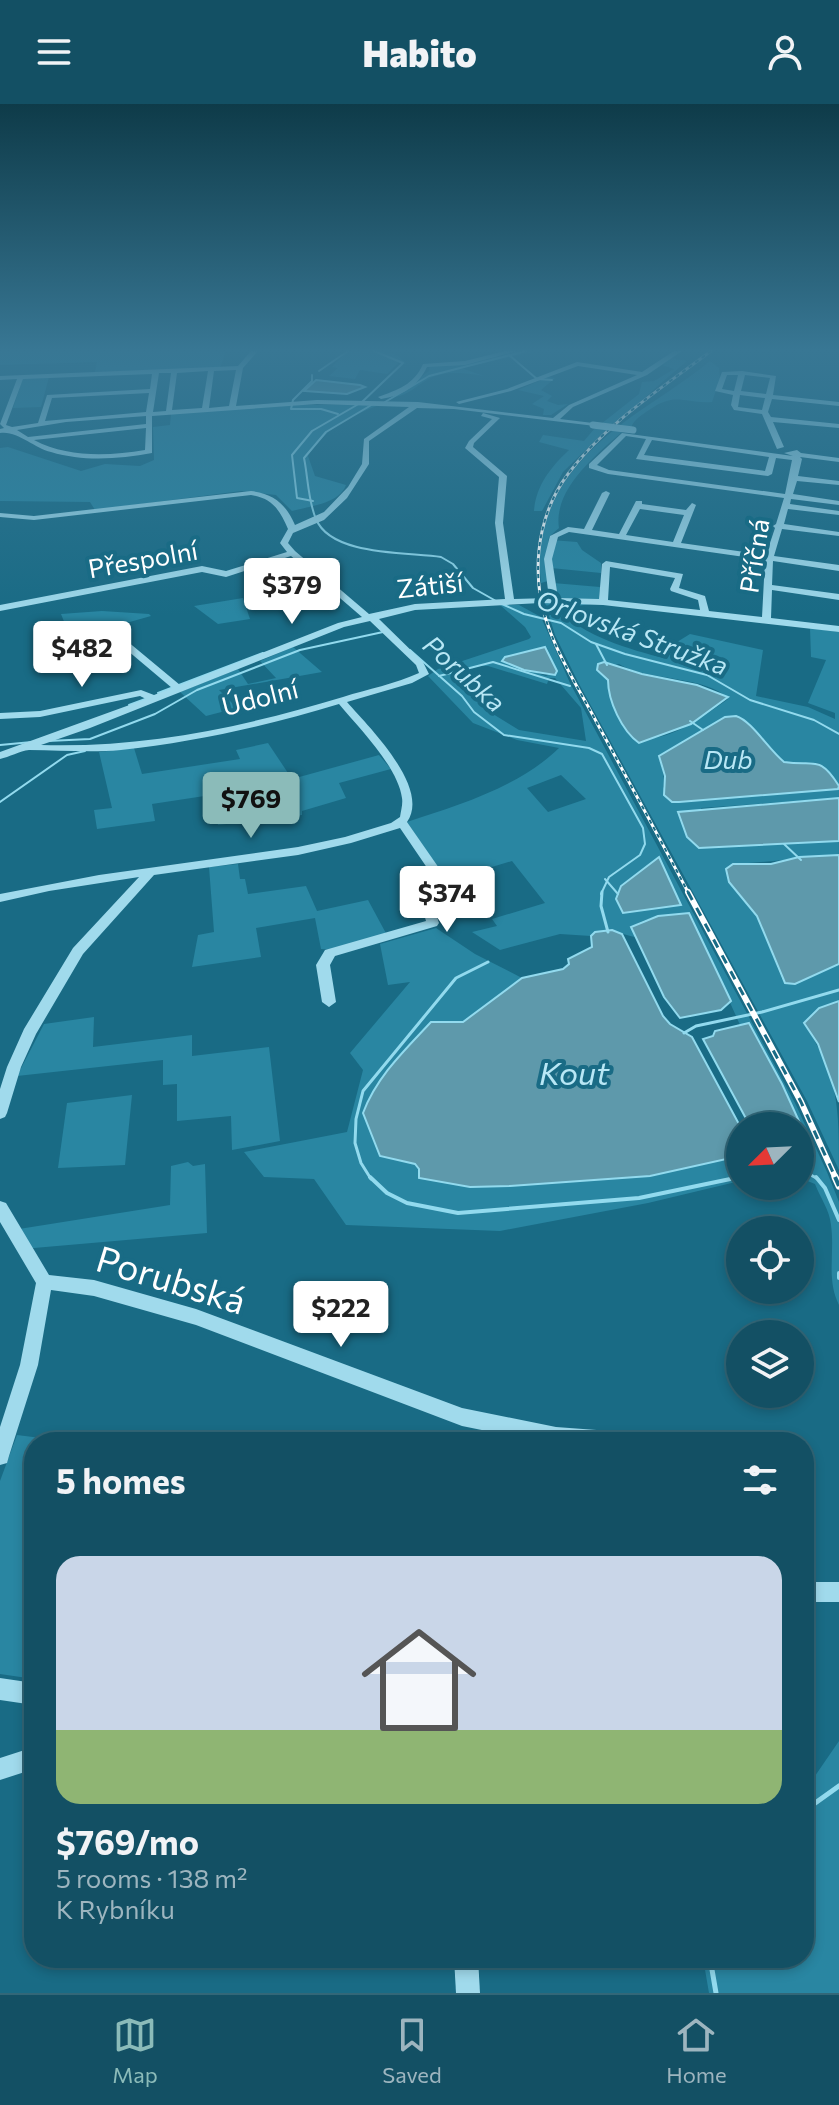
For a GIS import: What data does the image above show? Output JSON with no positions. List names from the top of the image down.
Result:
{
  "streets": {
    "street": [
      "Příčná",
      "Přespolní",
      "Zátiší",
      "Údolní",
      "Porubská"
    ]
  },
  "crossings": [
    ["Příčná", "Zátiší"],
    ["Zátiší", "Údolní"]
  ],
  "water": [
    "Orlovská Stružka",
    "Porubka",
    "Dub",
    "Kout"
  ],
  "north": "bottom left",
  "page": {
    "header": "Habito",
    "price": [
      "$379",
      "$482",
      "$769",
      "$374",
      "$222"
    ],
    "heading": "5 homes",
    "list": [
      {
        "name": "$769/mo",
        "note": "5 rooms · 138 m² · K Rybníku"
      }
    ],
    "tabs": ["Map", "Saved", "Home"]
  }
}
